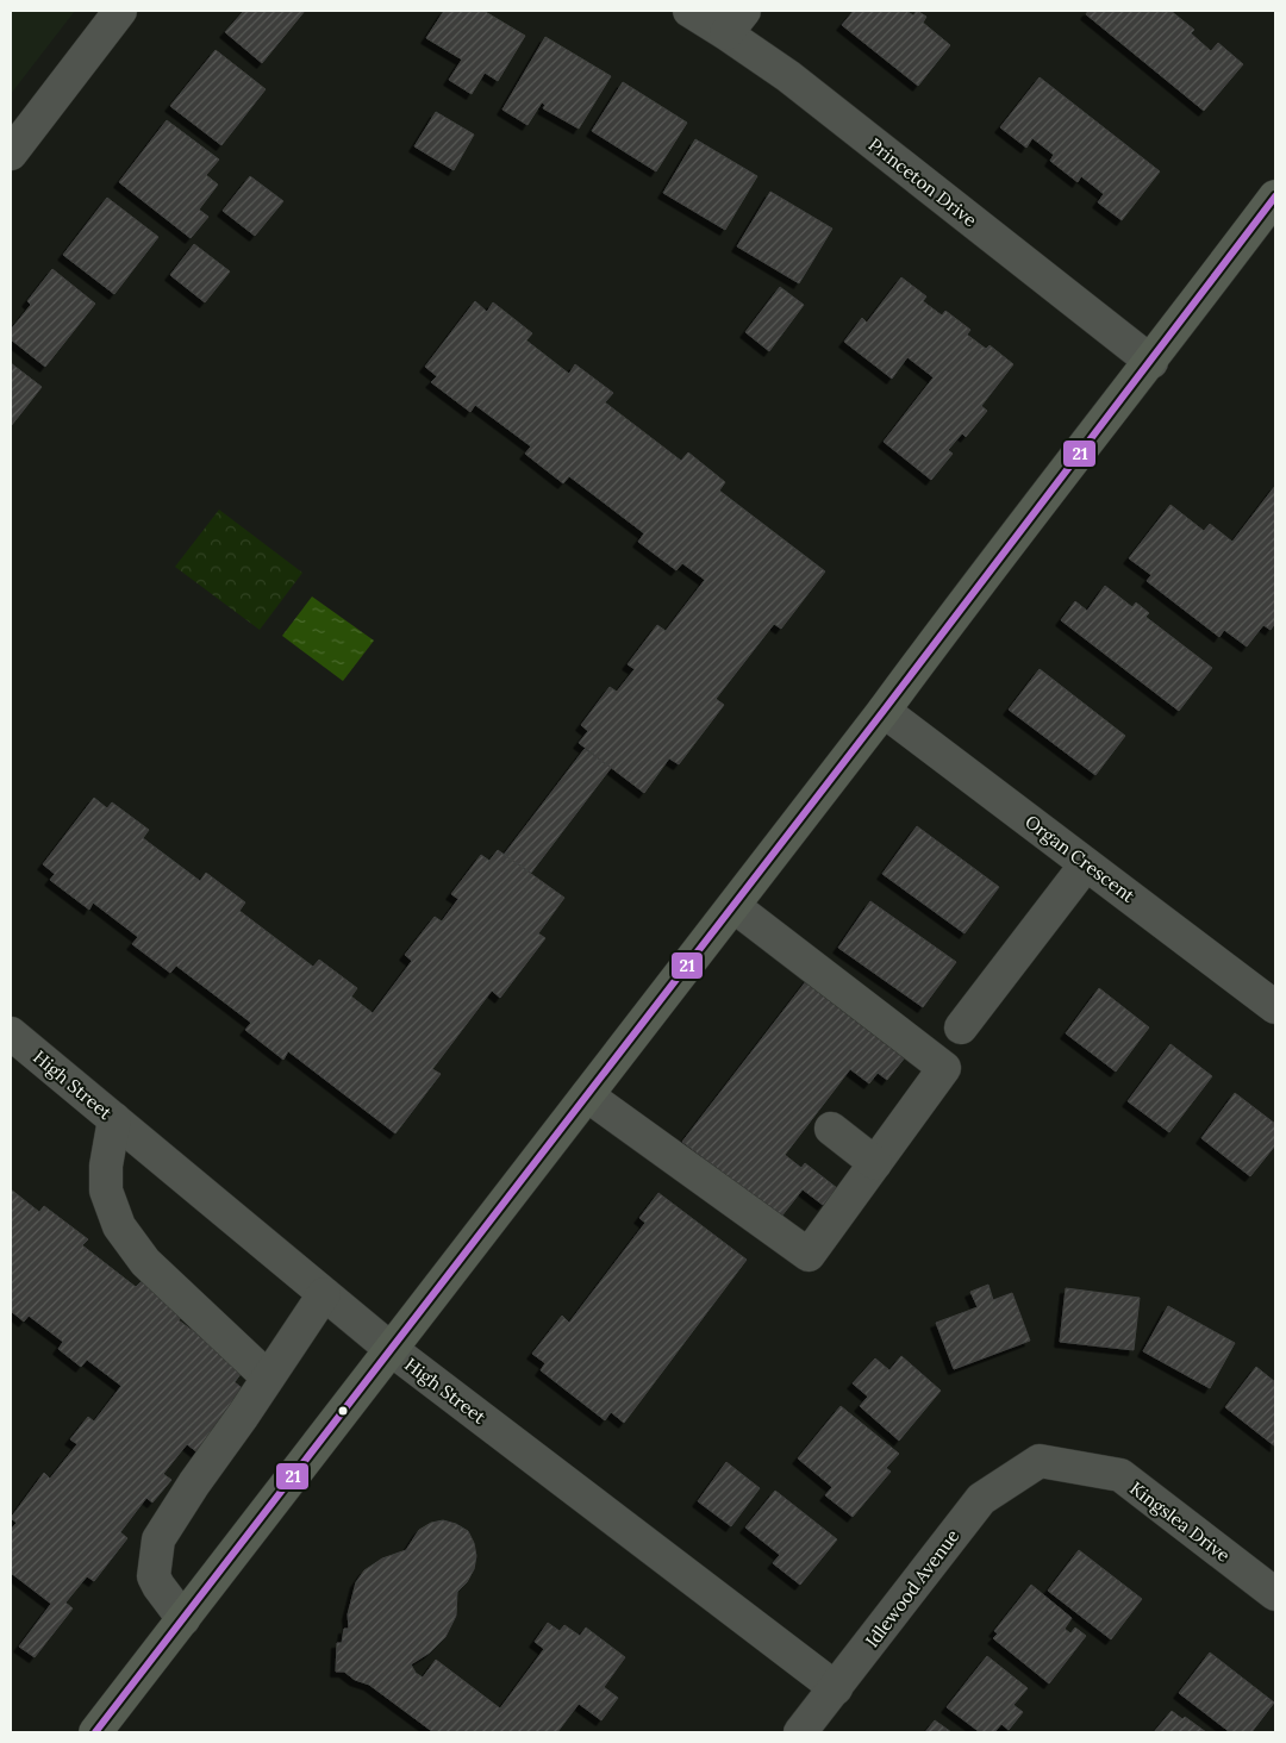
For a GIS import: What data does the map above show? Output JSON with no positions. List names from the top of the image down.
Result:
{
  "streets": {
    "street": [
      "Princeton Drive",
      "Organ Crescent",
      "High Street",
      "Kingslea Drive",
      "Idlewood Avenue"
    ]
  },
  "crossings": [
    ["High Street", "Idlewood Avenue"],
    ["Kingslea Drive", "Idlewood Avenue"]
  ],
  "lines": ["transit line 21"]
}
